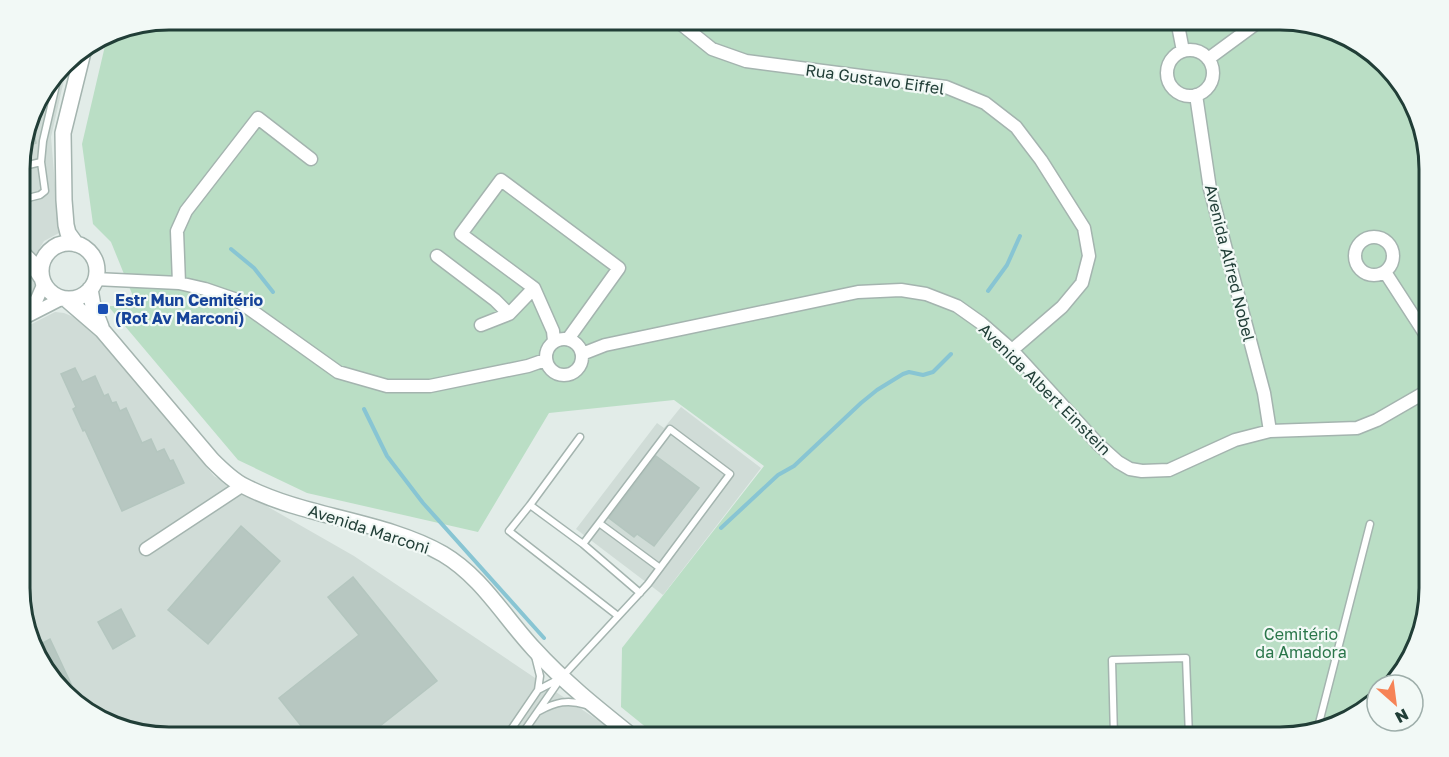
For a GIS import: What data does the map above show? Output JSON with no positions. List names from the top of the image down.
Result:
{
  "streets": {
    "street": [
      "Rua Gustavo Eiffel",
      "Avenida Alfred Nobel",
      "Avenida Albert Einstein",
      "Avenida Marconi"
    ]
  },
  "crossings": [
    ["Rua Gustavo Eiffel", "Avenida Albert Einstein"],
    ["Avenida Alfred Nobel", "Avenida Albert Einstein"]
  ],
  "parks": ["Cemitério da Amadora"],
  "places": {
    "transit": ["Estr Mun Cemitério (Rot Av Marconi)"]
  },
  "north": "bottom right"
}
